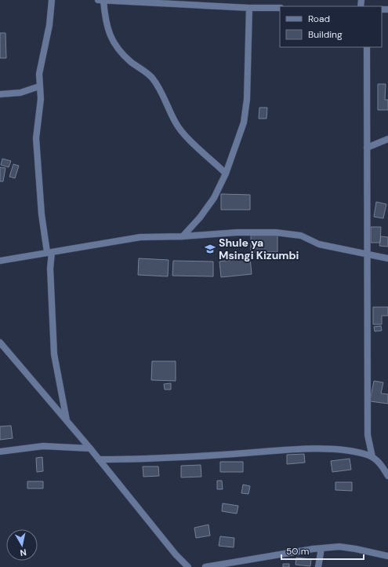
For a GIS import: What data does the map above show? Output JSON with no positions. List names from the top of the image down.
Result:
{
  "places": {
    "school or university": ["Shule ya Msingi Kizumbi"]
  },
  "legend": ["Road", "Building"],
  "scale_bar": "50 m",
  "north": "bottom"
}
